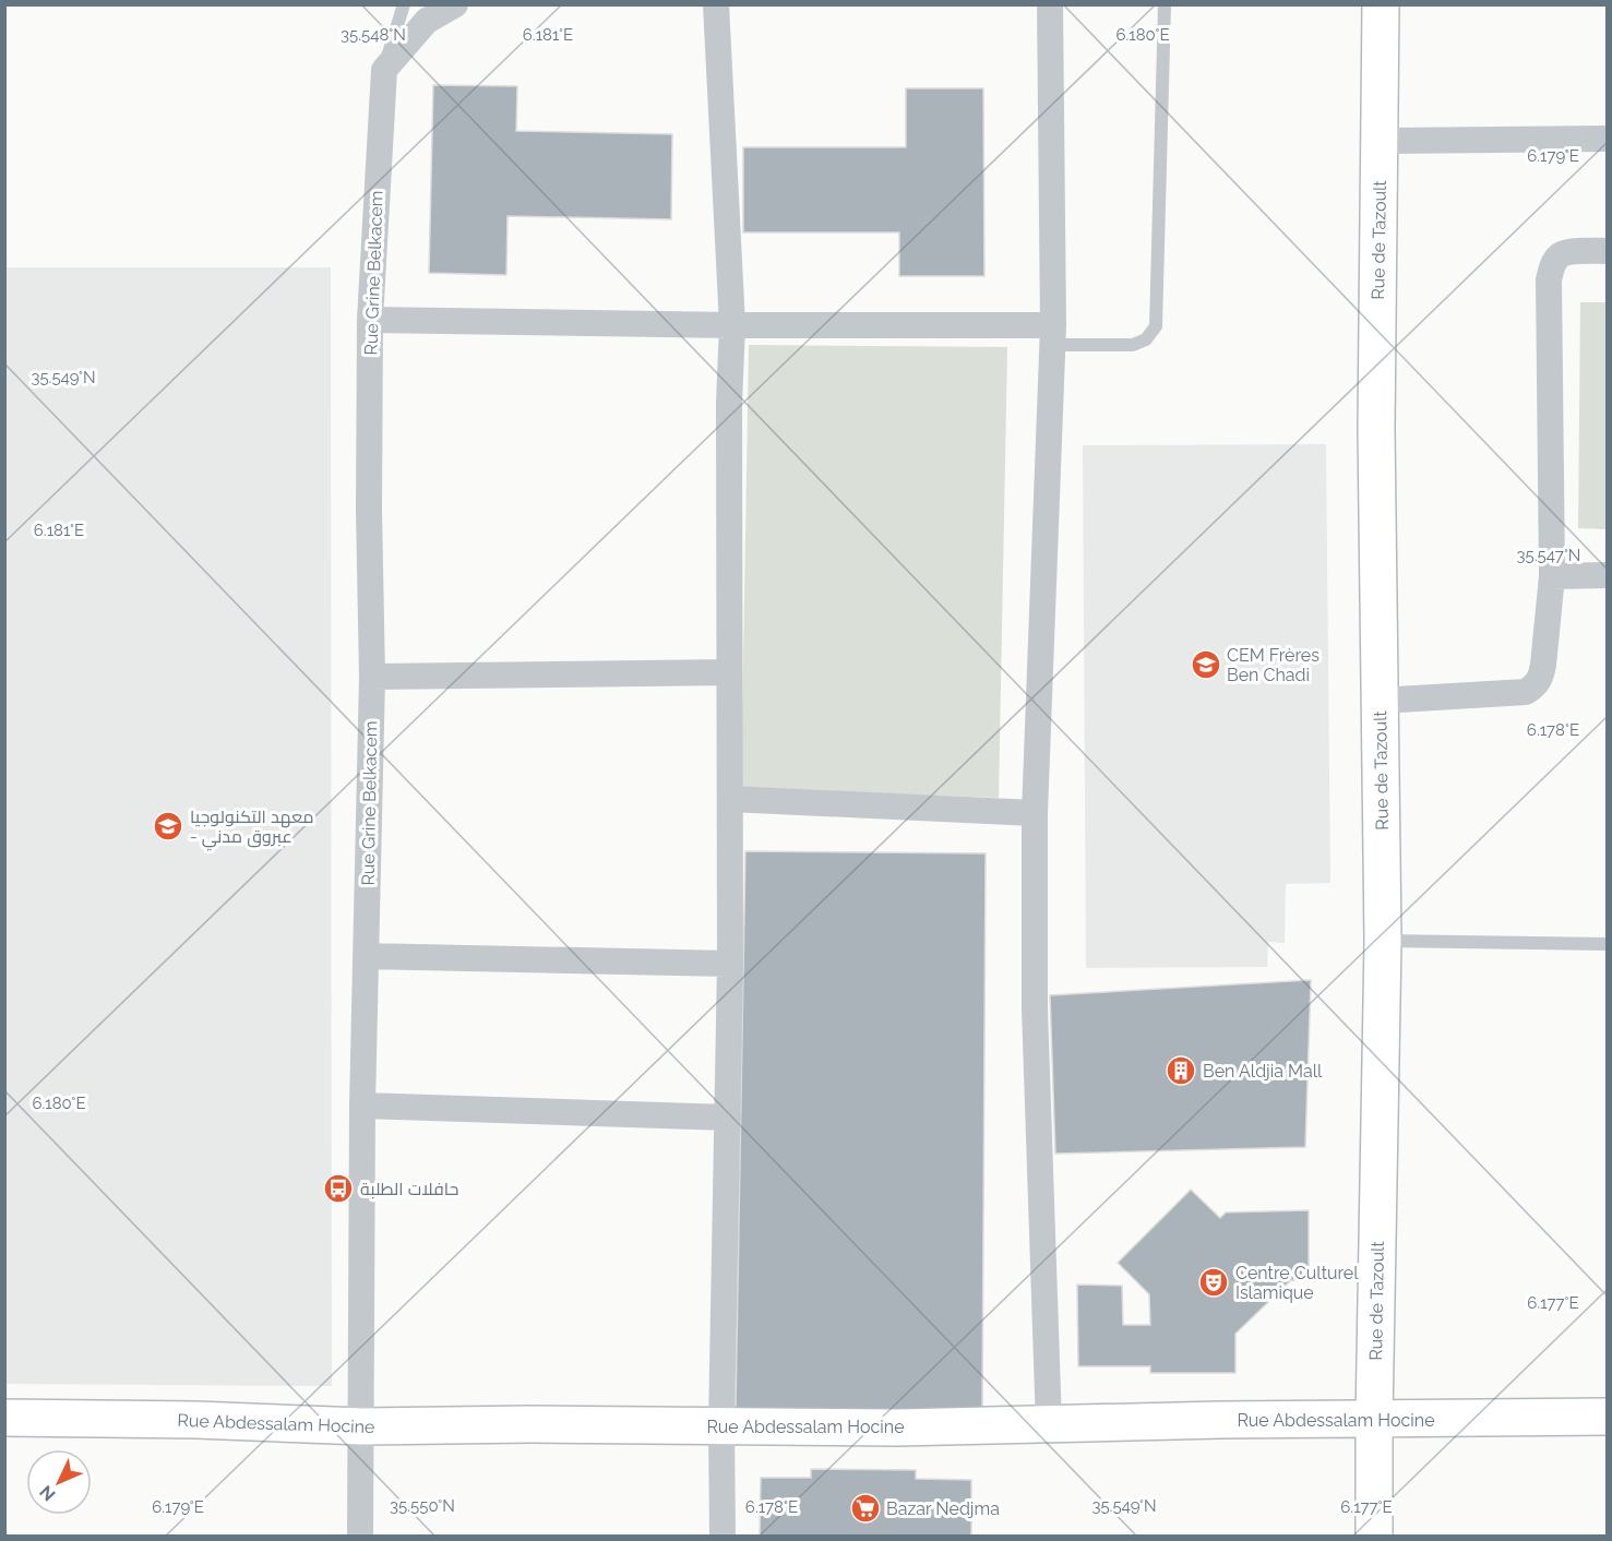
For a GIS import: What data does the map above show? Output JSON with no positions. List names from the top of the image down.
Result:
{
  "streets": {
    "main road": ["Rue de Tazoult", "Rue Abdessalam Hocine"],
    "street": ["Rue Grine Belkacem"]
  },
  "crossings": [
    ["Rue de Tazoult", "Rue Abdessalam Hocine"],
    ["Rue Grine Belkacem", "Rue Abdessalam Hocine"]
  ],
  "places": {
    "school or university": ["CEM Frères Ben Chadi", "معهد التكنولوجيا - عبروق مدني"],
    "building": ["Ben Aldjia Mall"],
    "bus stop": ["حافلات الطلبة"],
    "theatre": ["Centre Culturel Islamique"],
    "supermarket": ["Bazar Nedjma"]
  },
  "north": "bottom left",
  "coordinates": [
    "6.181°E",
    "6.180°E",
    "35.548°N",
    "6.179°E",
    "35.549°N",
    "35.547°N",
    "6.178°E",
    "6.177°E",
    "35.550°N"
  ]
}
